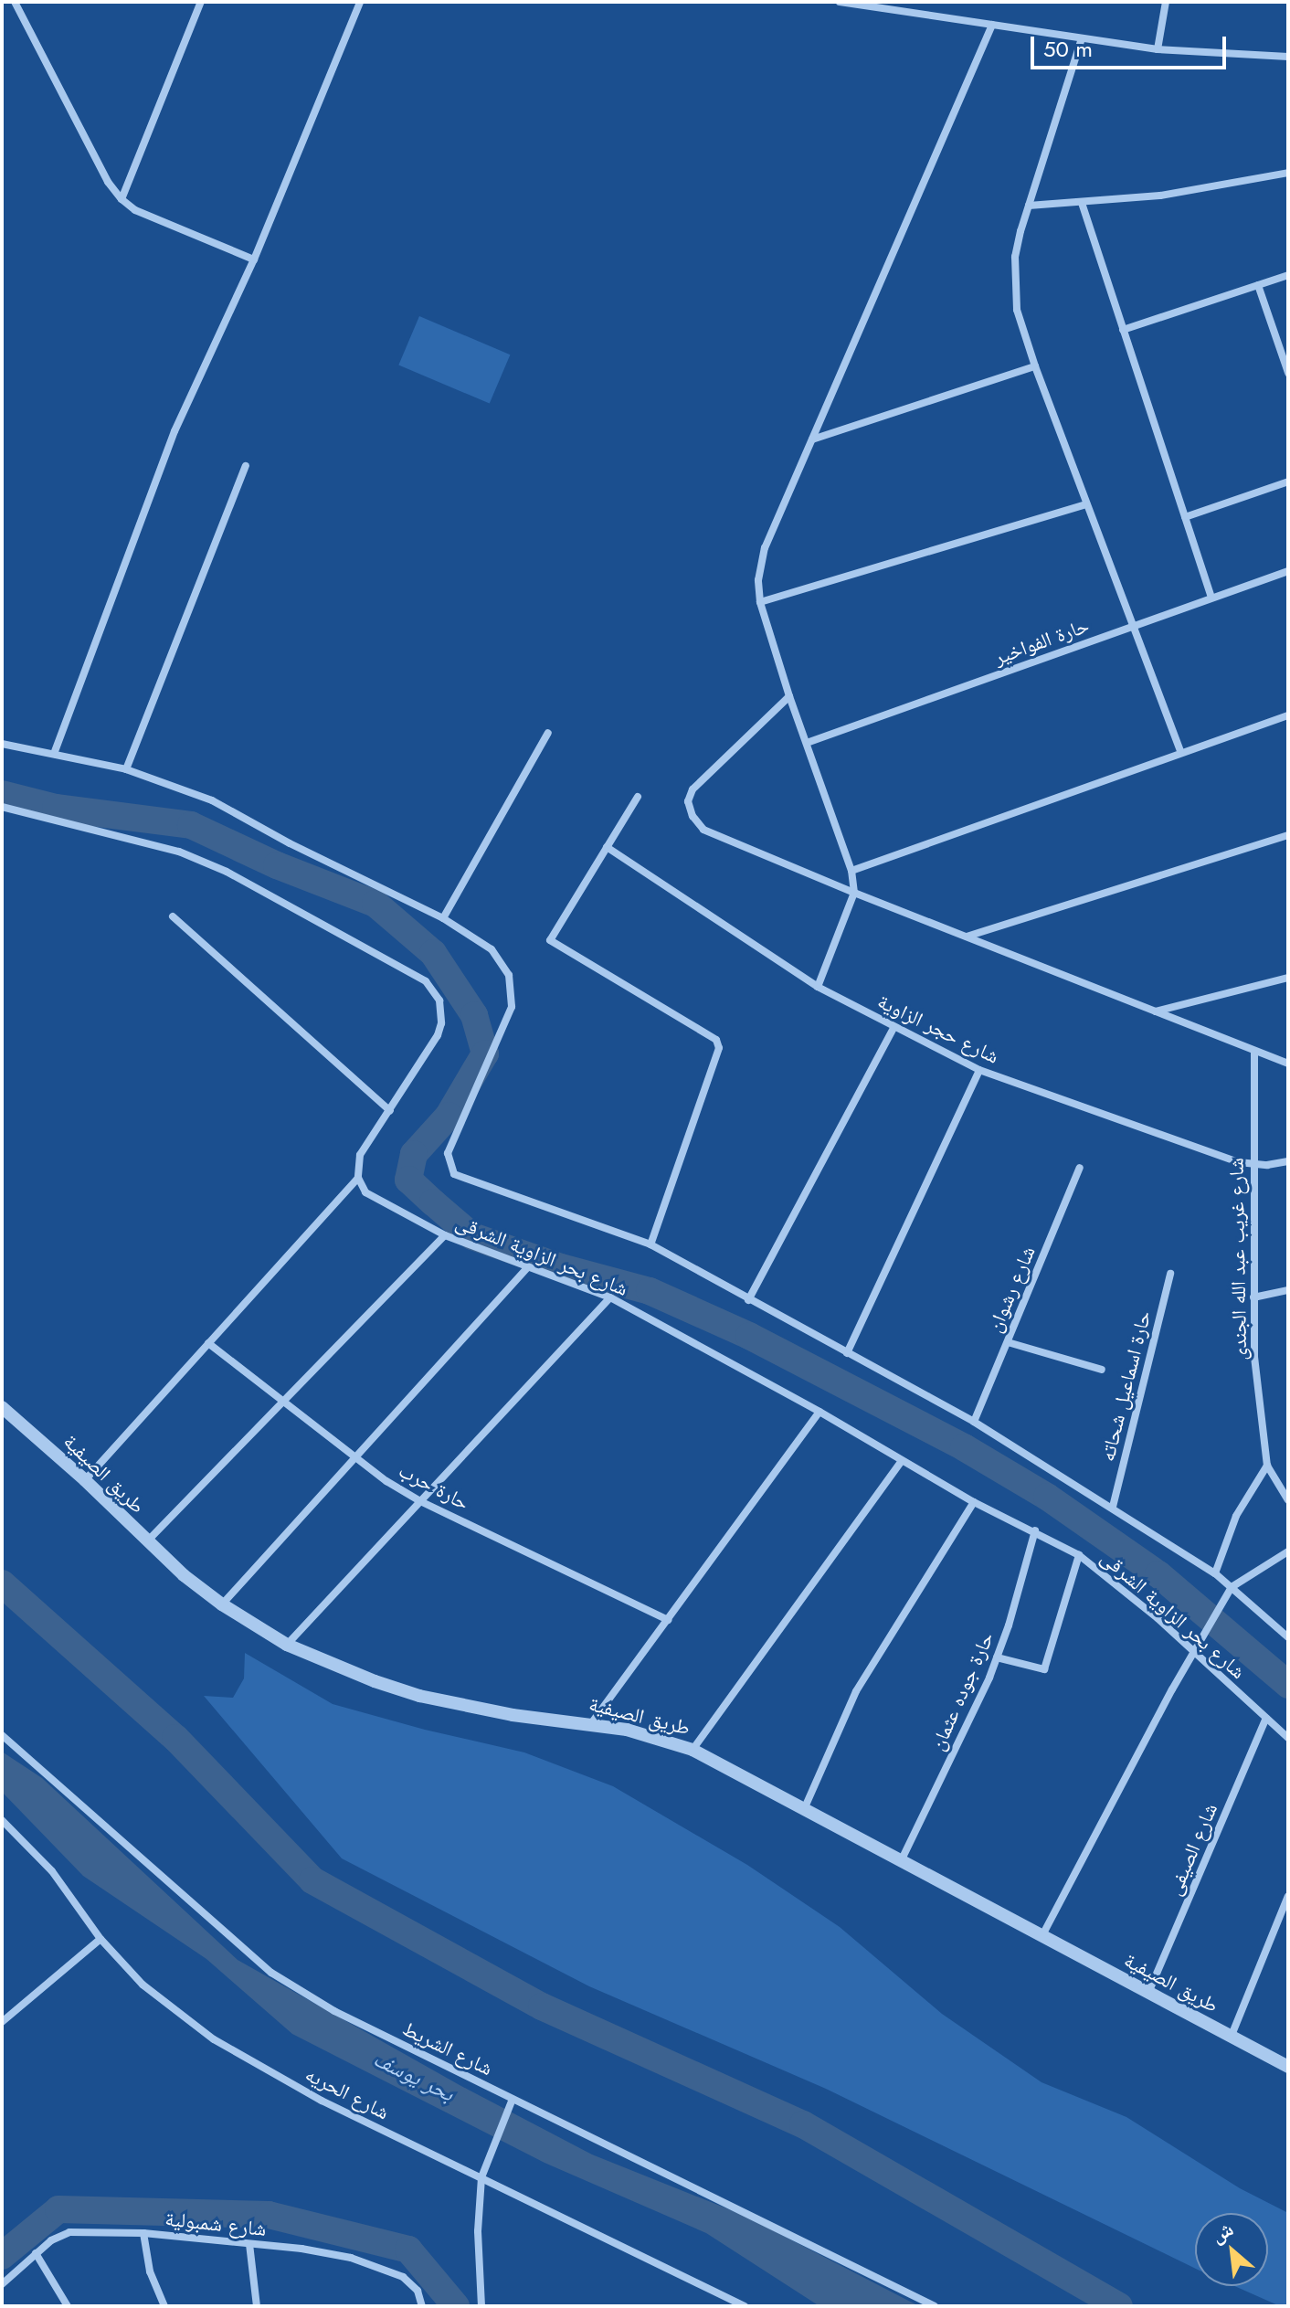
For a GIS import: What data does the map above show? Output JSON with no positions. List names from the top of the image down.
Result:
{
  "streets": {
    "street": [
      "حارة الفواخير",
      "شارع حجر الزاوية",
      "شارع بحر الزاوية الشرقى",
      "شارع غريب عبد الله الجندى",
      "شارع رشوان",
      "حارة اسماعيل شحاته",
      "طريق الصيفية",
      "حارة حرب",
      "حارة جوده عثمان",
      "شارع الصيفى",
      "شارع الشريط",
      "شارع الحريه",
      "شارع شمبولية"
    ]
  },
  "crossings": [
    ["شارع حجر الزاوية", "شارع غريب عبد الله الجندى"],
    ["شارع بحر الزاوية الشرقى", "شارع رشوان"],
    ["شارع بحر الزاوية الشرقى", "حارة اسماعيل شحاته"],
    ["شارع بحر الزاوية الشرقى", "حارة جوده عثمان"],
    ["شارع بحر الزاوية الشرقى", "شارع الصيفى"],
    ["طريق الصيفية", "حارة جوده عثمان"],
    ["طريق الصيفية", "شارع الصيفى"]
  ],
  "water": ["بحر يوسف"],
  "scale_bar": "50 m",
  "north": "top left"
}
